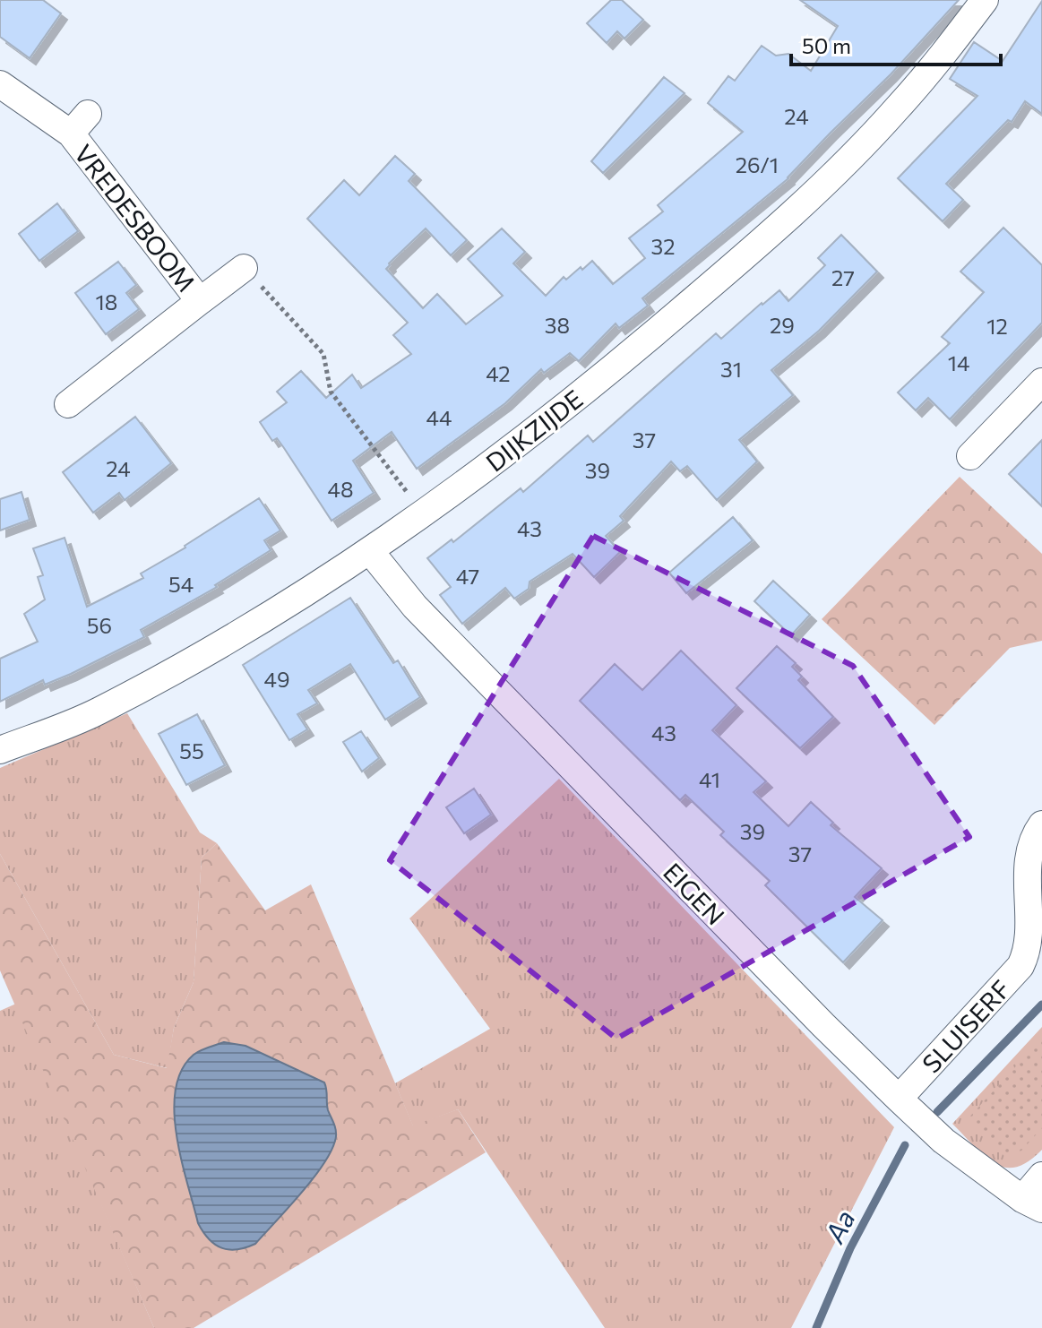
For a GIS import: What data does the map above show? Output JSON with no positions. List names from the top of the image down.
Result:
{
  "streets": {
    "street": [
      "VREDESBOOM",
      "DIJKZIJDE",
      "EIGEN",
      "SLUISERF"
    ]
  },
  "crossings": [
    ["DIJKZIJDE", "EIGEN"],
    ["EIGEN", "SLUISERF"]
  ],
  "water": ["Aa"],
  "house_numbers": [
    "24",
    "26/1",
    "32",
    "27",
    "18",
    "38",
    "29",
    "12",
    "14",
    "31",
    "42",
    "44",
    "37",
    "24",
    "39",
    "48",
    "43",
    "47",
    "54",
    "56",
    "49",
    "43",
    "55",
    "41",
    "39",
    "37"
  ],
  "scale_bar": "50 m"
}
